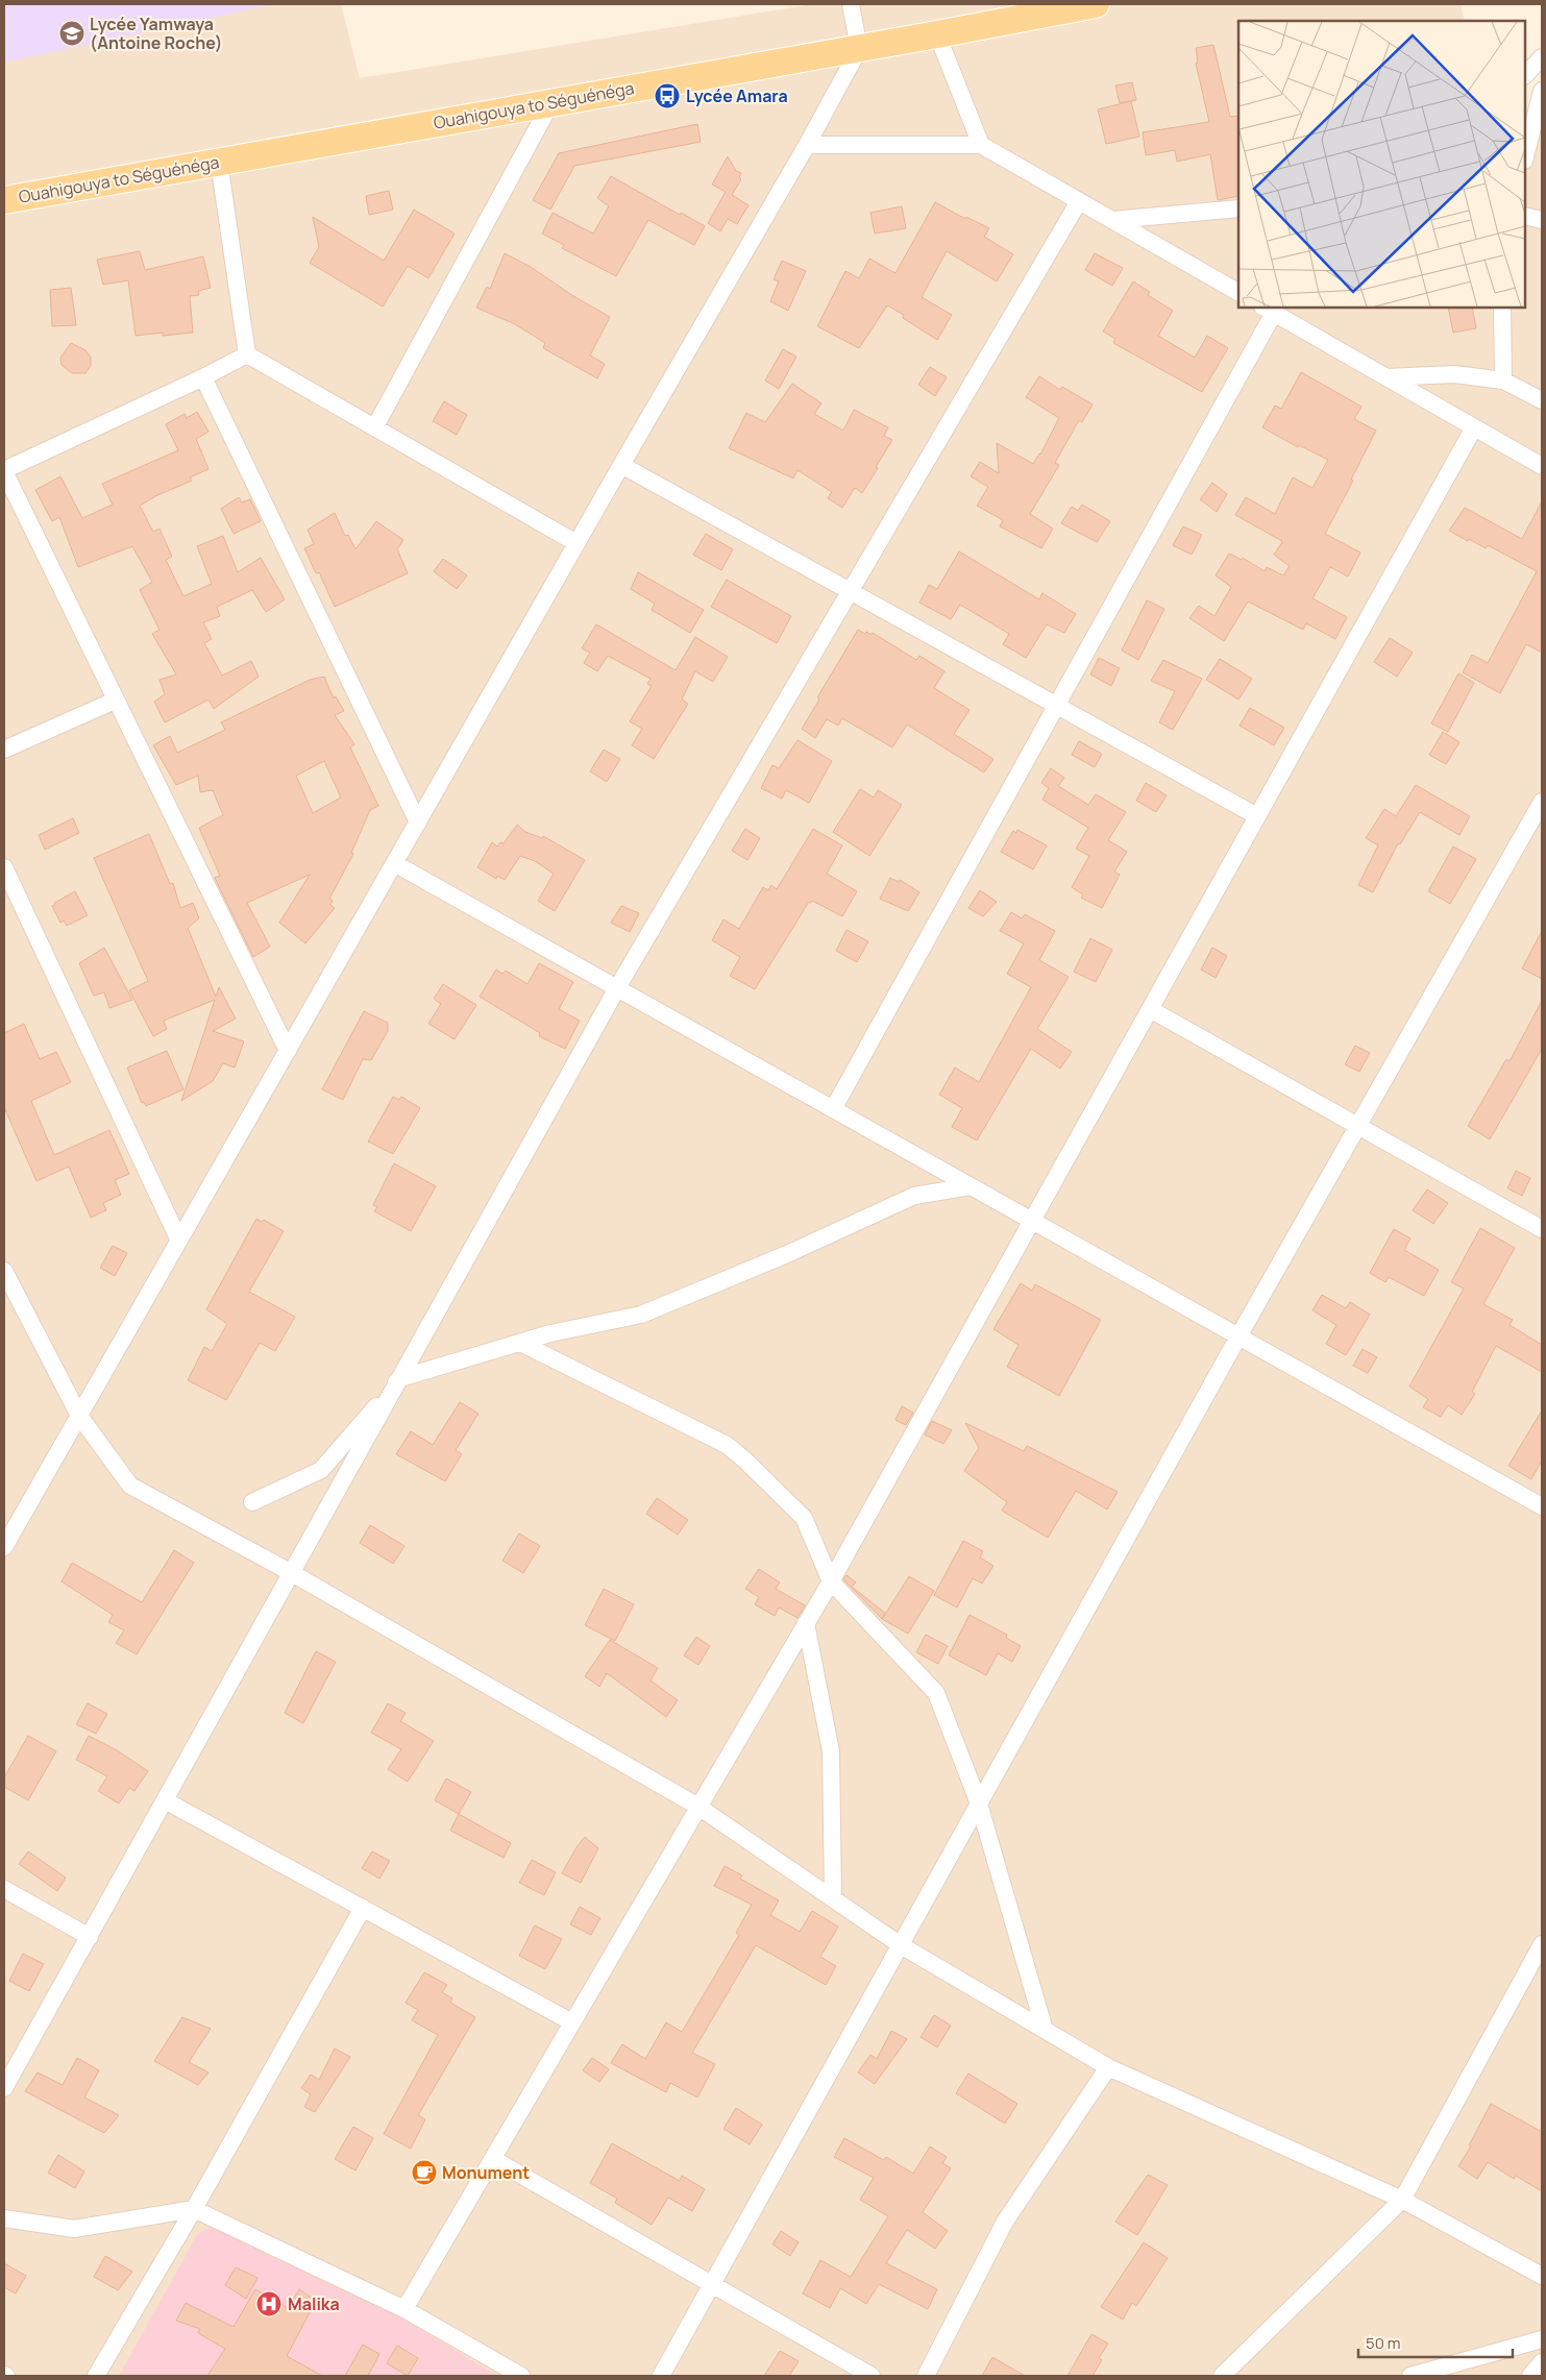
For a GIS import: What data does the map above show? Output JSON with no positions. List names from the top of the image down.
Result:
{
  "streets": {
    "main road": ["Ouahigouya to Séguénéga"]
  },
  "places": {
    "school or university": ["Lycée Yamwaya (Antoine Roche)"],
    "bus stop": ["Lycée Amara"],
    "cafe": ["Monument"],
    "hospital": ["Malika"]
  },
  "scale_bar": "50 m"
}
